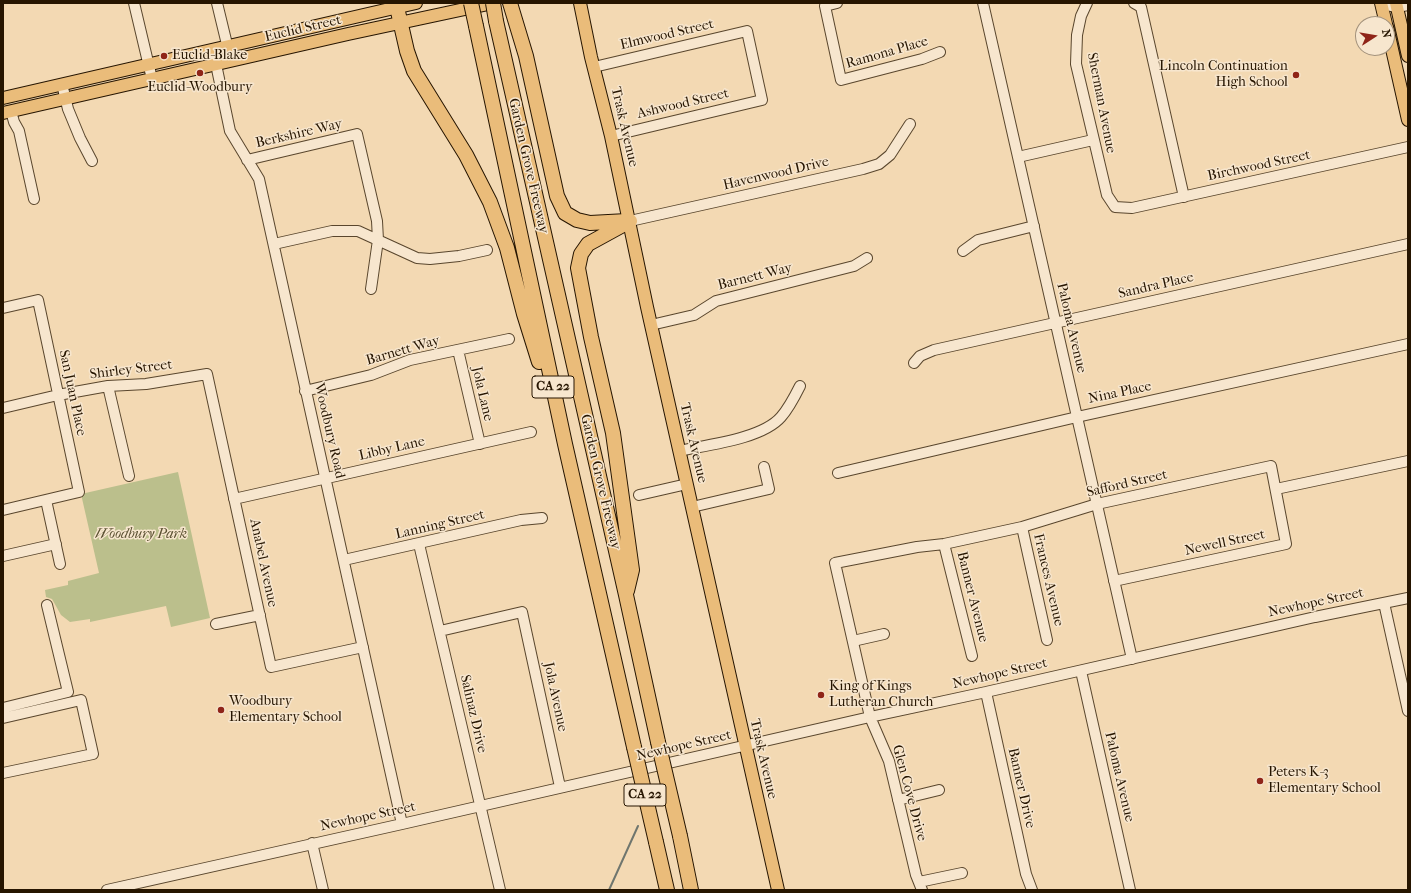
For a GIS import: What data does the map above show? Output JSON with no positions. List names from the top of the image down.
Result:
{
  "streets": {
    "highway": ["Garden Grove Freeway", "CA 22"],
    "main road": ["Euclid Street", "Trask Avenue"],
    "street": [
      "Elmwood Street",
      "Ramona Place",
      "Sherman Avenue",
      "Ashwood Street",
      "Berkshire Way",
      "Birchwood Street",
      "Havenwood Drive",
      "Barnett Way",
      "Sandra Place",
      "Paloma Avenue",
      "Shirley Street",
      "San Juan Place",
      "Nina Place",
      "Jola Lane",
      "Woodbury Road",
      "Libby Lane",
      "Safford Street",
      "Lanning Street",
      "Newell Street",
      "Anabel Avenue",
      "Frances Avenue",
      "Banner Avenue",
      "Newhope Street",
      "Jola Avenue",
      "Salinaz Drive",
      "Banner Drive",
      "Glen Cove Drive"
    ]
  },
  "crossings": [
    ["Euclid Street", "Garden Grove Freeway"],
    ["Euclid Street", "Woodbury Road"],
    ["Elmwood Street", "Ashwood Street"],
    ["Elmwood Street", "Trask Avenue"],
    ["Sherman Avenue", "Birchwood Street"],
    ["Ashwood Street", "Trask Avenue"],
    ["Trask Avenue", "Havenwood Drive"],
    ["Trask Avenue", "Barnett Way"],
    ["Trask Avenue", "Newhope Street"],
    ["Berkshire Way", "Woodbury Road"],
    ["Barnett Way", "Jola Lane"],
    ["Barnett Way", "Woodbury Road"],
    ["Sandra Place", "Paloma Avenue"],
    ["Paloma Avenue", "Nina Place"],
    ["Paloma Avenue", "Safford Street"],
    ["Paloma Avenue", "Newell Street"],
    ["Paloma Avenue", "Newhope Street"],
    ["Shirley Street", "San Juan Place"],
    ["Shirley Street", "Anabel Avenue"],
    ["Jola Lane", "Libby Lane"],
    ["Woodbury Road", "Libby Lane"],
    ["Woodbury Road", "Lanning Street"],
    ["Woodbury Road", "Anabel Avenue"],
    ["Woodbury Road", "Newhope Street"],
    ["Libby Lane", "Anabel Avenue"],
    ["Safford Street", "Newell Street"],
    ["Safford Street", "Frances Avenue"],
    ["Safford Street", "Banner Avenue"],
    ["Safford Street", "Glen Cove Drive"],
    ["Lanning Street", "Salinaz Drive"],
    ["Newhope Street", "Jola Avenue"],
    ["Newhope Street", "Salinaz Drive"],
    ["Newhope Street", "Banner Drive"],
    ["Newhope Street", "Glen Cove Drive"],
    ["Jola Avenue", "Salinaz Drive"]
  ],
  "parks": ["Woodbury Park"],
  "places": [
    "Euclid-Blake",
    "Euclid-Woodbury",
    "Lincoln Continuation High School",
    "King of Kings Lutheran Church",
    "Woodbury Elementary School",
    "Peters K-3 Elementary School"
  ],
  "north": "right"
}
